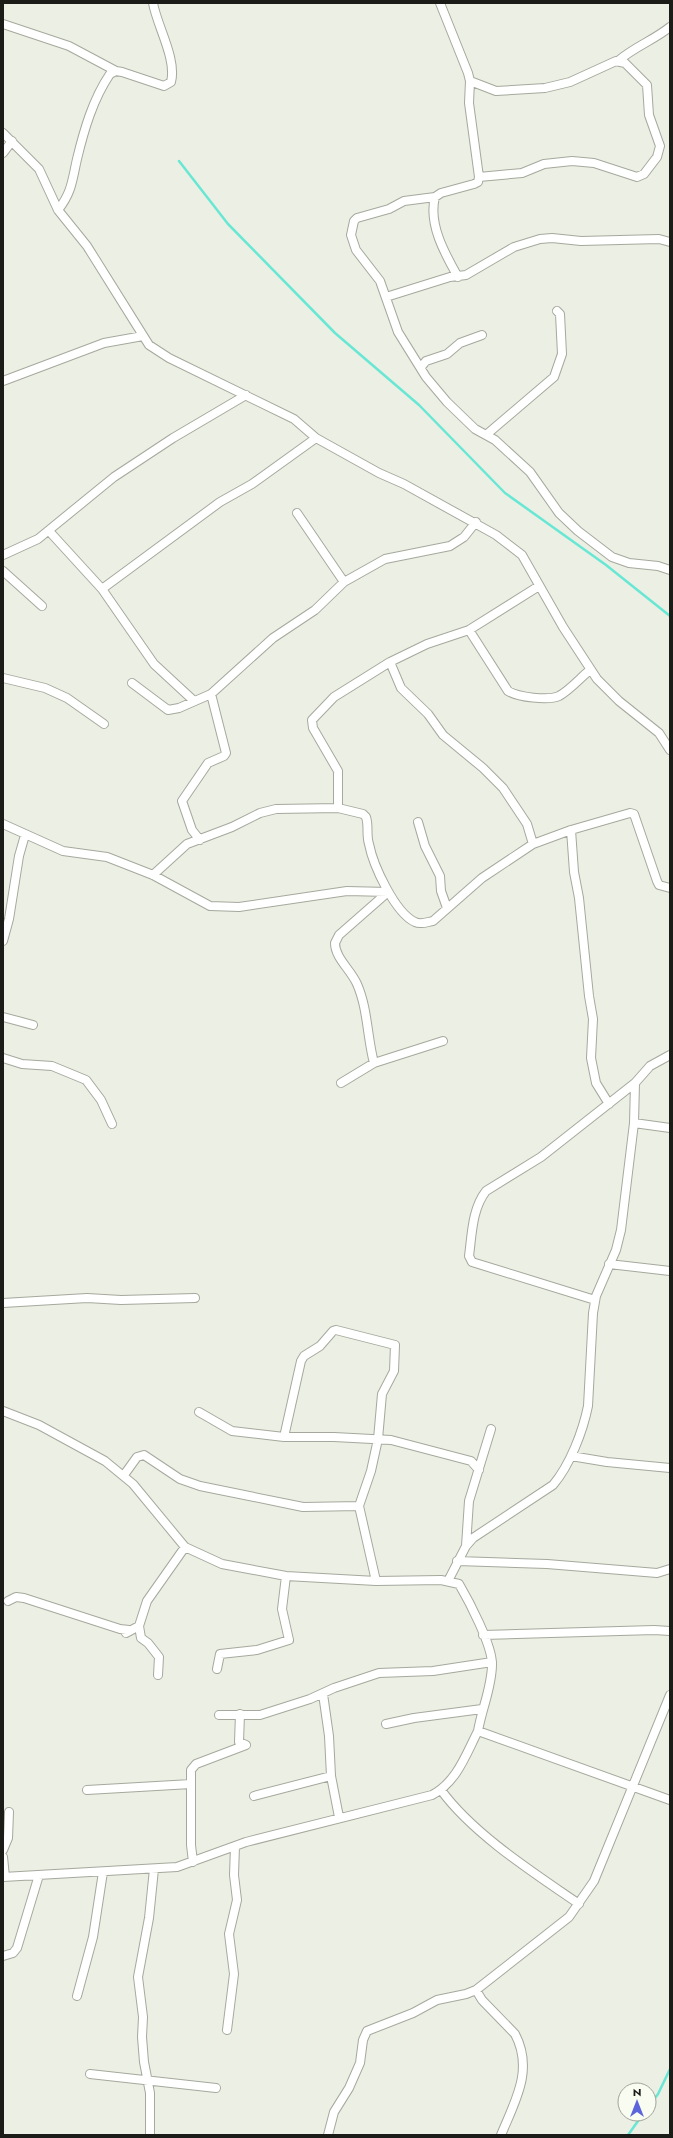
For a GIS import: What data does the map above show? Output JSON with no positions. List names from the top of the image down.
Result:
{
  "north": "top"
}
